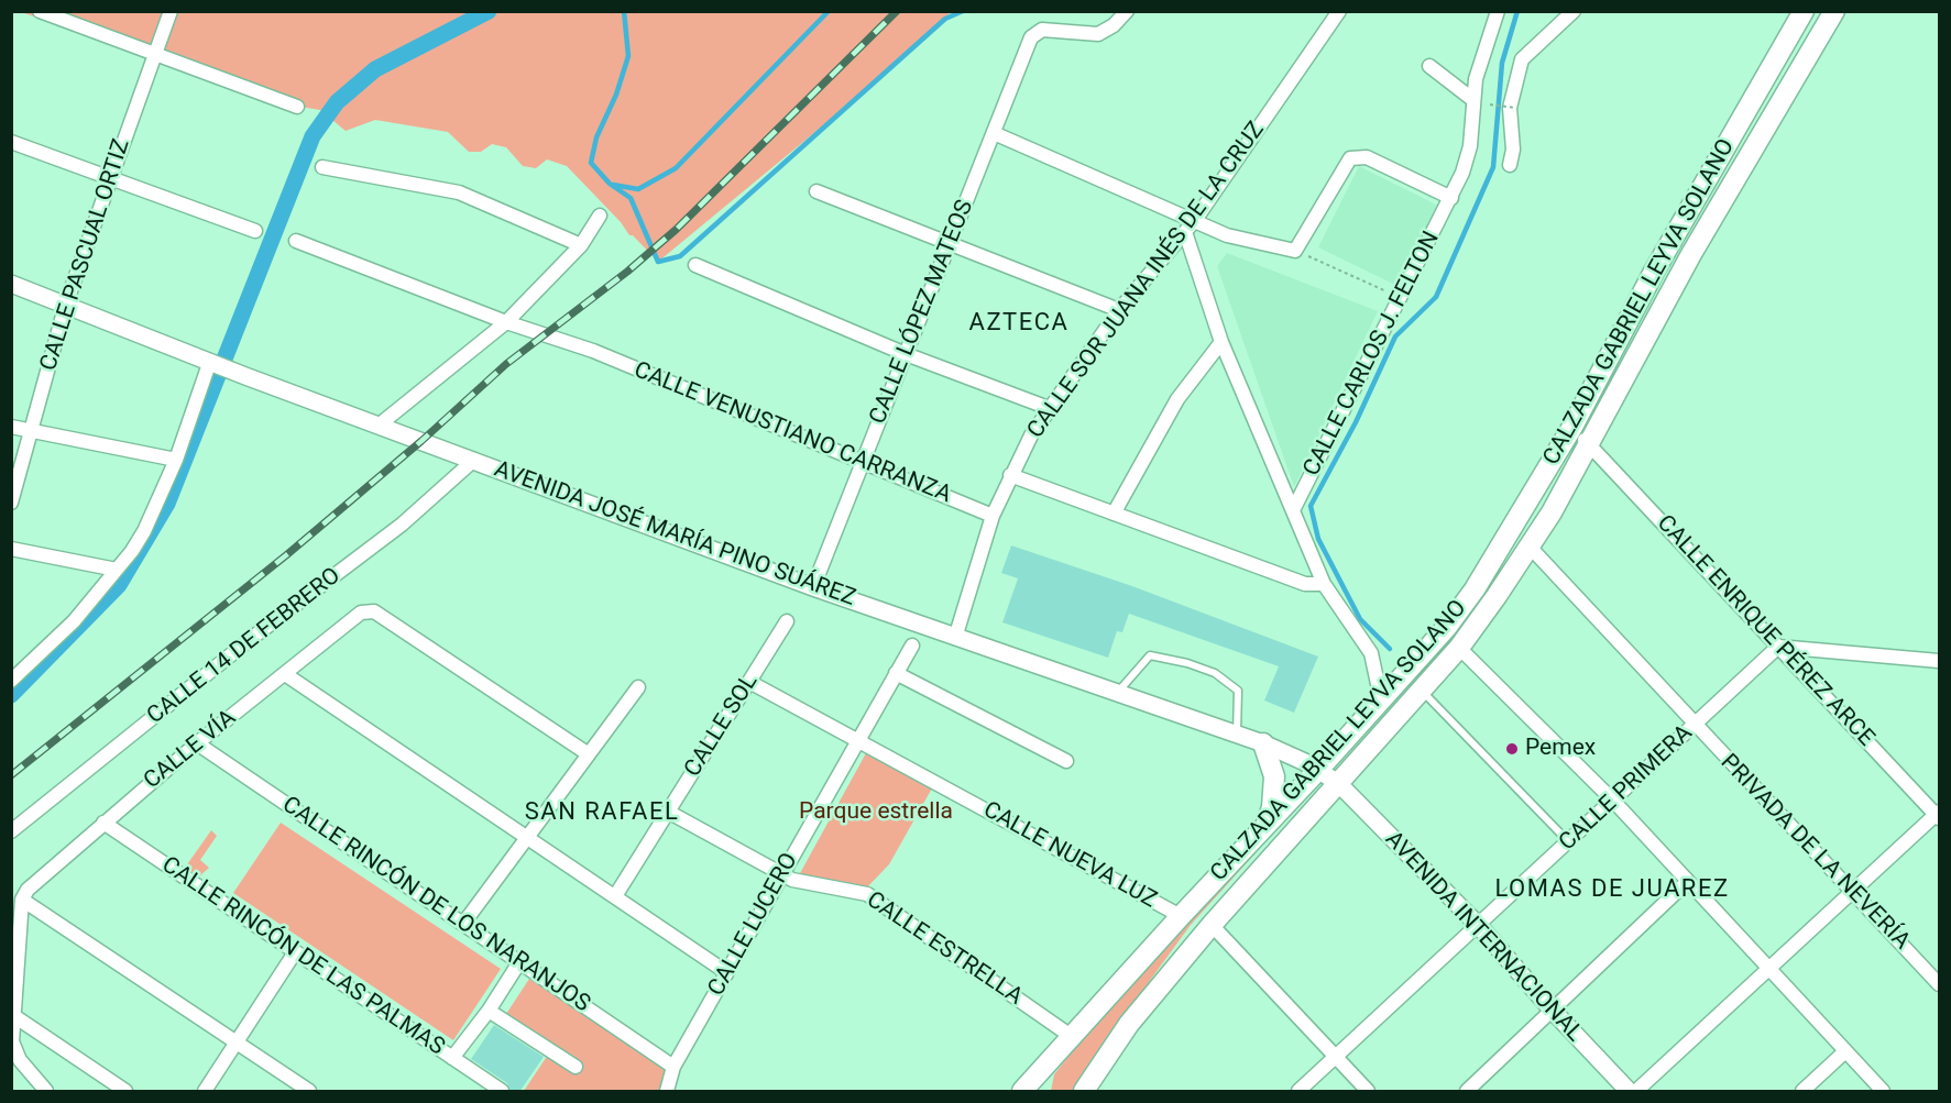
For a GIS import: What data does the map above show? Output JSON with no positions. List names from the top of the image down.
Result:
{
  "streets": {
    "main road": ["CALZADA GABRIEL LEYVA SOLANO"],
    "street": [
      "CALLE PASCUAL ORTIZ",
      "CALLE SOR JUANA INÉS DE LA CRUZ",
      "CALLE LÓPEZ MATEOS",
      "CALLE CARLOS J. FELTON",
      "CALLE VENUSTIANO CARRANZA",
      "AVENIDA JOSÉ MARÍA PINO SUÁREZ",
      "CALLE ENRIQUE PÉREZ ARCE",
      "CALLE 14 DE FEBRERO",
      "CALLE SOL",
      "CALLE VÍA",
      "CALLE PRIMERA",
      "PRIVADA DE LA NEVERÍA",
      "CALLE NUEVA LUZ",
      "CALLE RINCÓN DE LOS NARANJOS",
      "CALLE LUCERO",
      "AVENIDA INTERNACIONAL",
      "CALLE ESTRELLA",
      "CALLE RINCÓN DE LAS PALMAS"
    ]
  },
  "crossings": [
    ["CALLE PASCUAL ORTIZ", "AVENIDA JOSÉ MARÍA PINO SUÁREZ"],
    ["CALLE SOR JUANA INÉS DE LA CRUZ", "CALLE VENUSTIANO CARRANZA"],
    ["CALLE SOR JUANA INÉS DE LA CRUZ", "AVENIDA JOSÉ MARÍA PINO SUÁREZ"],
    ["CALZADA GABRIEL LEYVA SOLANO", "AVENIDA JOSÉ MARÍA PINO SUÁREZ"],
    ["CALZADA GABRIEL LEYVA SOLANO", "CALLE ENRIQUE PÉREZ ARCE"],
    ["CALZADA GABRIEL LEYVA SOLANO", "PRIVADA DE LA NEVERÍA"],
    ["CALZADA GABRIEL LEYVA SOLANO", "CALLE NUEVA LUZ"],
    ["CALZADA GABRIEL LEYVA SOLANO", "AVENIDA INTERNACIONAL"],
    ["CALZADA GABRIEL LEYVA SOLANO", "CALLE ESTRELLA"],
    ["CALLE LÓPEZ MATEOS", "CALLE VENUSTIANO CARRANZA"],
    ["CALLE LÓPEZ MATEOS", "AVENIDA JOSÉ MARÍA PINO SUÁREZ"],
    ["AVENIDA JOSÉ MARÍA PINO SUÁREZ", "CALLE 14 DE FEBRERO"],
    ["AVENIDA JOSÉ MARÍA PINO SUÁREZ", "AVENIDA INTERNACIONAL"],
    ["CALLE ENRIQUE PÉREZ ARCE", "CALLE PRIMERA"],
    ["CALLE SOL", "CALLE NUEVA LUZ"],
    ["CALLE SOL", "CALLE ESTRELLA"],
    ["CALLE VÍA", "CALLE RINCÓN DE LOS NARANJOS"],
    ["CALLE VÍA", "CALLE RINCÓN DE LAS PALMAS"],
    ["CALLE PRIMERA", "PRIVADA DE LA NEVERÍA"],
    ["CALLE PRIMERA", "AVENIDA INTERNACIONAL"],
    ["CALLE NUEVA LUZ", "CALLE LUCERO"],
    ["CALLE RINCÓN DE LOS NARANJOS", "CALLE LUCERO"],
    ["CALLE LUCERO", "CALLE ESTRELLA"]
  ],
  "districts": ["AZTECA", "SAN RAFAEL", "LOMAS DE JUAREZ"],
  "parks": ["Parque estrella"],
  "places": ["Pemex"]
}
